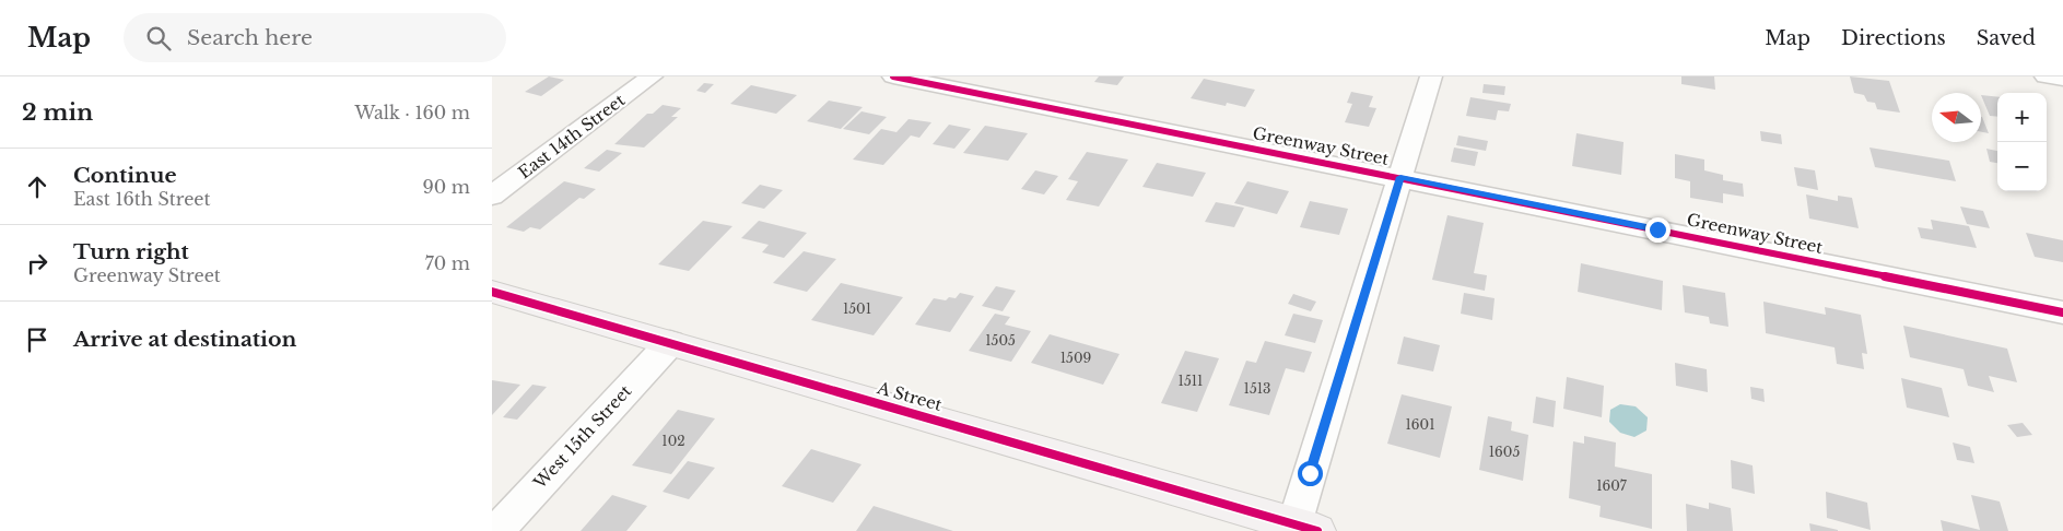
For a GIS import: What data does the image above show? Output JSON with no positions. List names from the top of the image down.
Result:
{
  "streets": {
    "street": [
      "East 14th Street",
      "Greenway Street",
      "A Street",
      "West 15th Street"
    ]
  },
  "crossings": [
    ["A Street", "West 15th Street"]
  ],
  "house_numbers": [
    "1501",
    "1505",
    "1509",
    "1511",
    "1513",
    "1601",
    "102",
    "1605",
    "1607"
  ],
  "north": "left",
  "page": {
    "header": "Map",
    "search": "Search here",
    "nav": ["Map", "Directions", "Saved"],
    "heading": ["2 min", "Walk · 160 m"],
    "map_buttons": ["+", "−"],
    "list": [
      ["Continue", "East 16th Street", "90 m"],
      ["Turn right", "Greenway Street", "70 m"],
      "Arrive at destination"
    ]
  }
}
